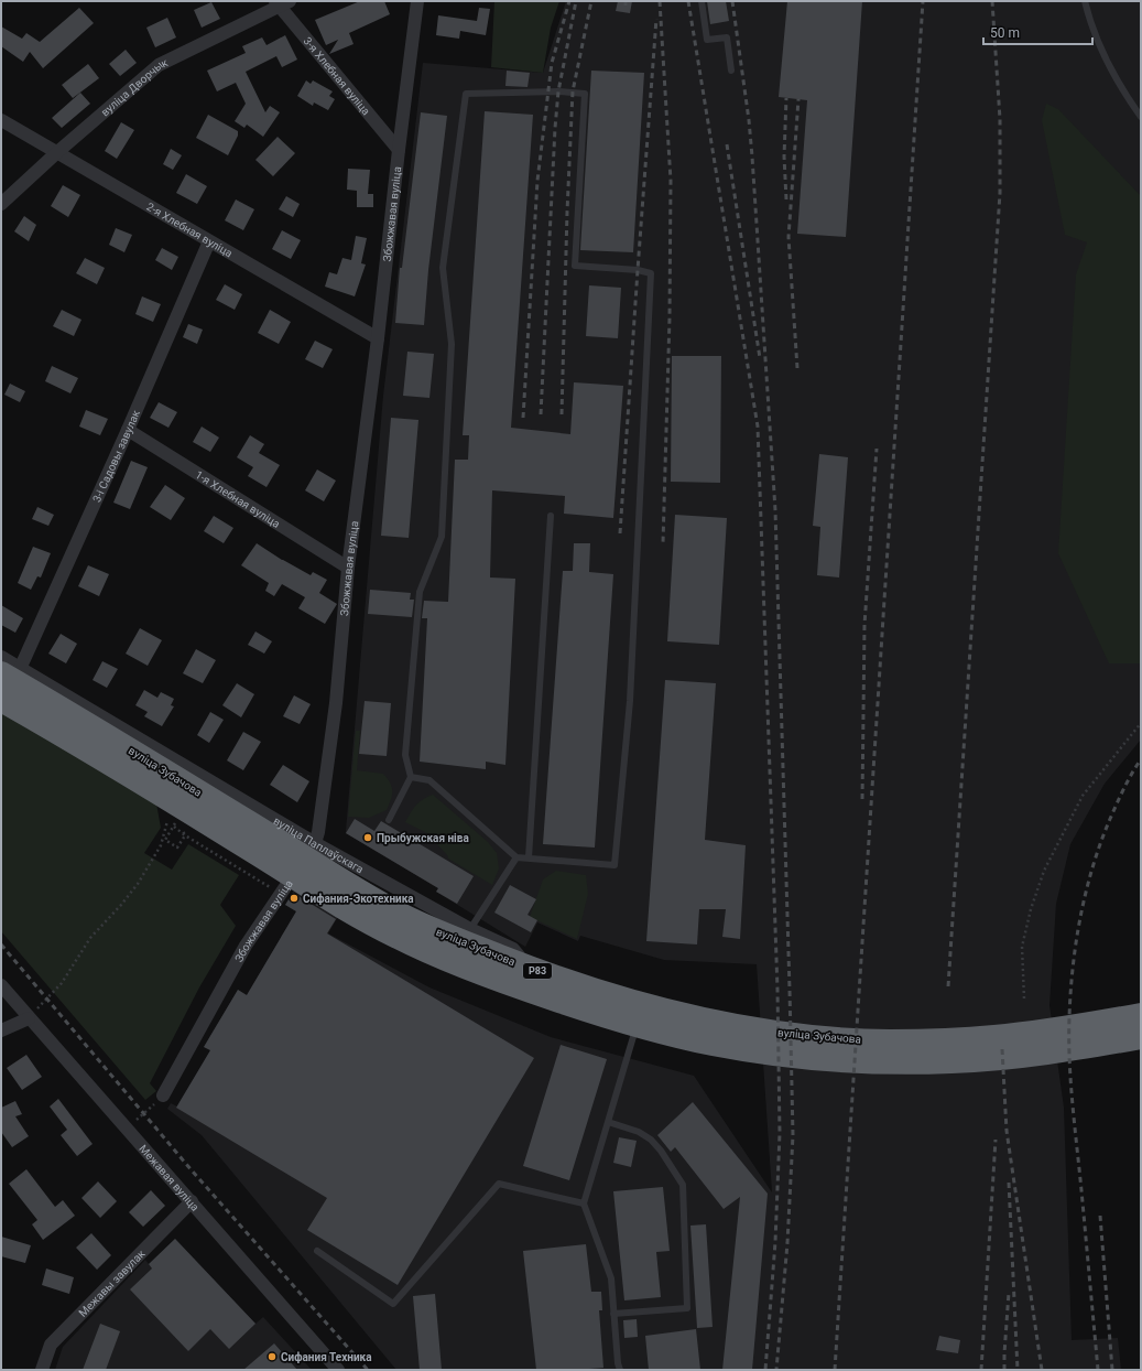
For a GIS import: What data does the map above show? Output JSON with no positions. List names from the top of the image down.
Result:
{
  "streets": {
    "highway": ["вуліца Зубачова", "Р83"],
    "street": [
      "3-я Хлебная вуліца",
      "вуліца Дворчык",
      "Збожжавая вуліца",
      "2-я Хлебная вуліца",
      "3-і Садовы завулак",
      "1-я Хлебная вуліца",
      "вуліца Паплаўскага",
      "Межавая вуліца",
      "Межавы завулак"
    ]
  },
  "crossings": [
    ["3-я Хлебная вуліца", "вуліца Дворчык"],
    ["3-я Хлебная вуліца", "Збожжавая вуліца"],
    ["вуліца Дворчык", "2-я Хлебная вуліца"],
    ["Збожжавая вуліца", "2-я Хлебная вуліца"],
    ["Збожжавая вуліца", "1-я Хлебная вуліца"],
    ["Збожжавая вуліца", "вуліца Паплаўскага"],
    ["2-я Хлебная вуліца", "3-і Садовы завулак"],
    ["3-і Садовы завулак", "1-я Хлебная вуліца"],
    ["3-і Садовы завулак", "вуліца Зубачова"],
    ["3-і Садовы завулак", "вуліца Паплаўскага"],
    ["вуліца Зубачова", "вуліца Паплаўскага"],
    ["Межавая вуліца", "Межавы завулак"]
  ],
  "places": ["Прыбужская ніва", "Сифания-Экотехника", "Сифания Техника"],
  "scale_bar": "50 m"
}
